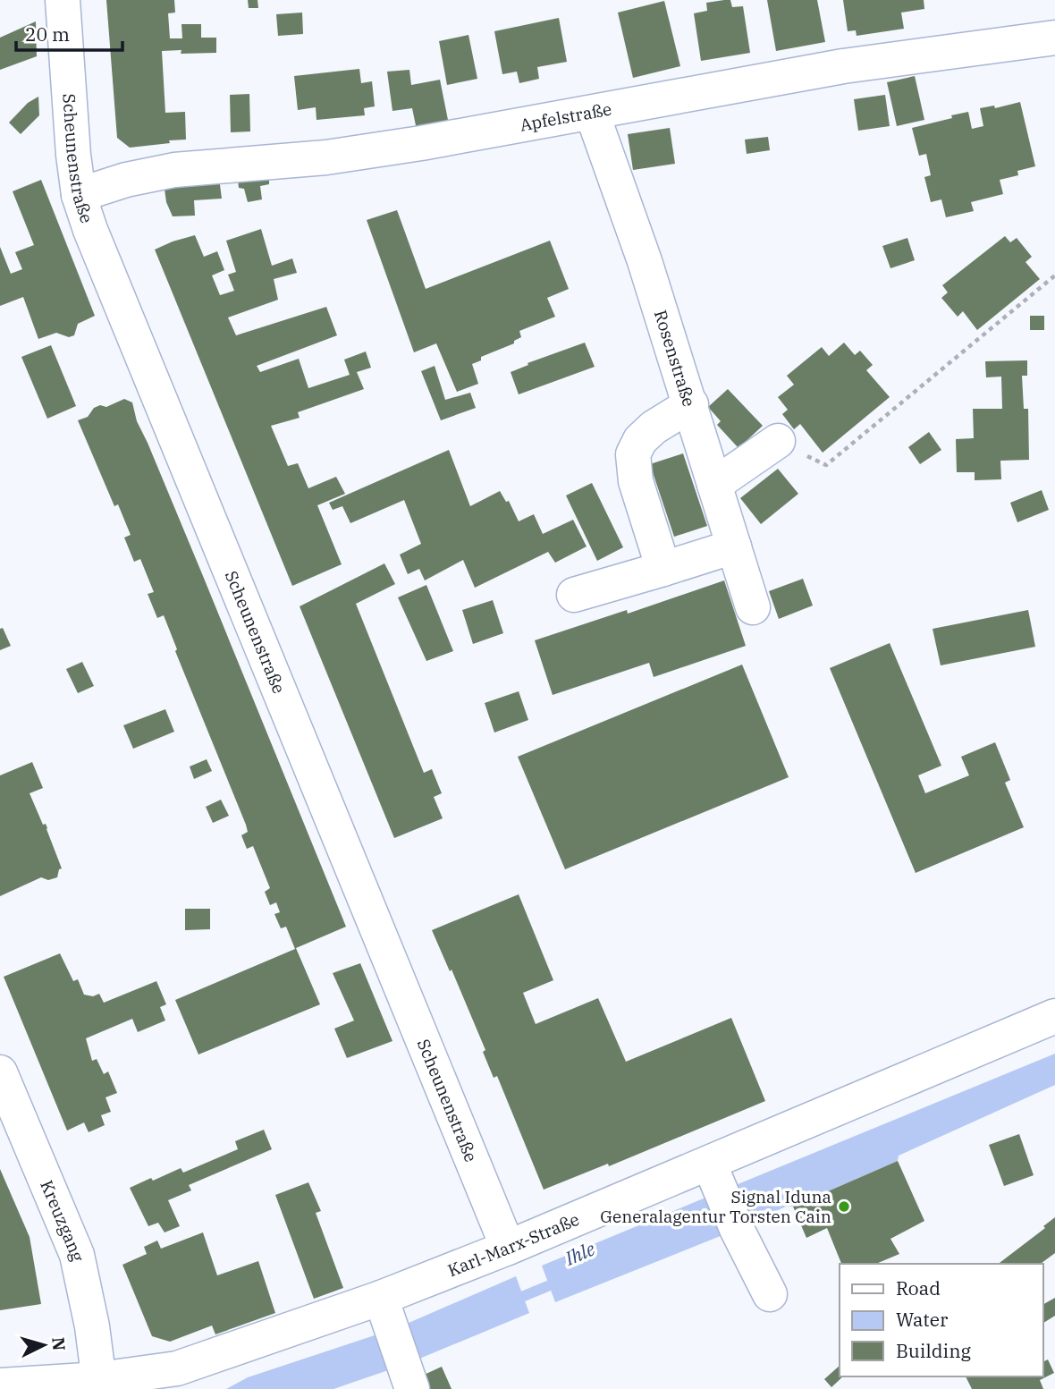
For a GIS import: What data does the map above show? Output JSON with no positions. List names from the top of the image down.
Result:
{
  "streets": {
    "street": [
      "Apfelstraße",
      "Scheunenstraße",
      "Rosenstraße",
      "Kreuzgang",
      "Karl-Marx-Straße"
    ]
  },
  "crossings": [
    ["Apfelstraße", "Scheunenstraße"],
    ["Apfelstraße", "Rosenstraße"],
    ["Scheunenstraße", "Karl-Marx-Straße"],
    ["Kreuzgang", "Karl-Marx-Straße"]
  ],
  "water": ["Ihle"],
  "places": ["Signal Iduna Generalagentur Torsten Cain"],
  "legend": ["Road", "Water", "Building"],
  "scale_bar": "20 m",
  "north": "right"
}
